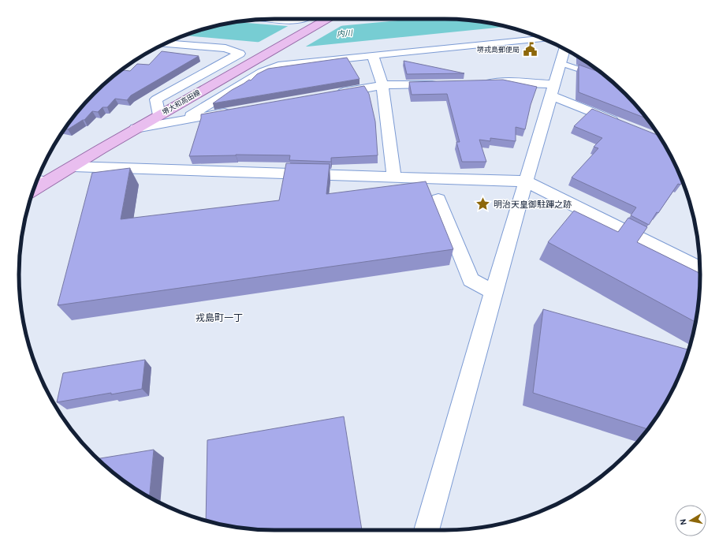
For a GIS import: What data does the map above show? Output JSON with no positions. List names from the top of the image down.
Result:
{
  "streets": {
    "main road": ["堺大和高田線"]
  },
  "districts": ["戎島町一丁"],
  "water": ["内川"],
  "places": {
    "public building": ["堺戎島郵便局"],
    "place": ["明治天皇御駐蹕之跡"]
  },
  "north": "left"
}
